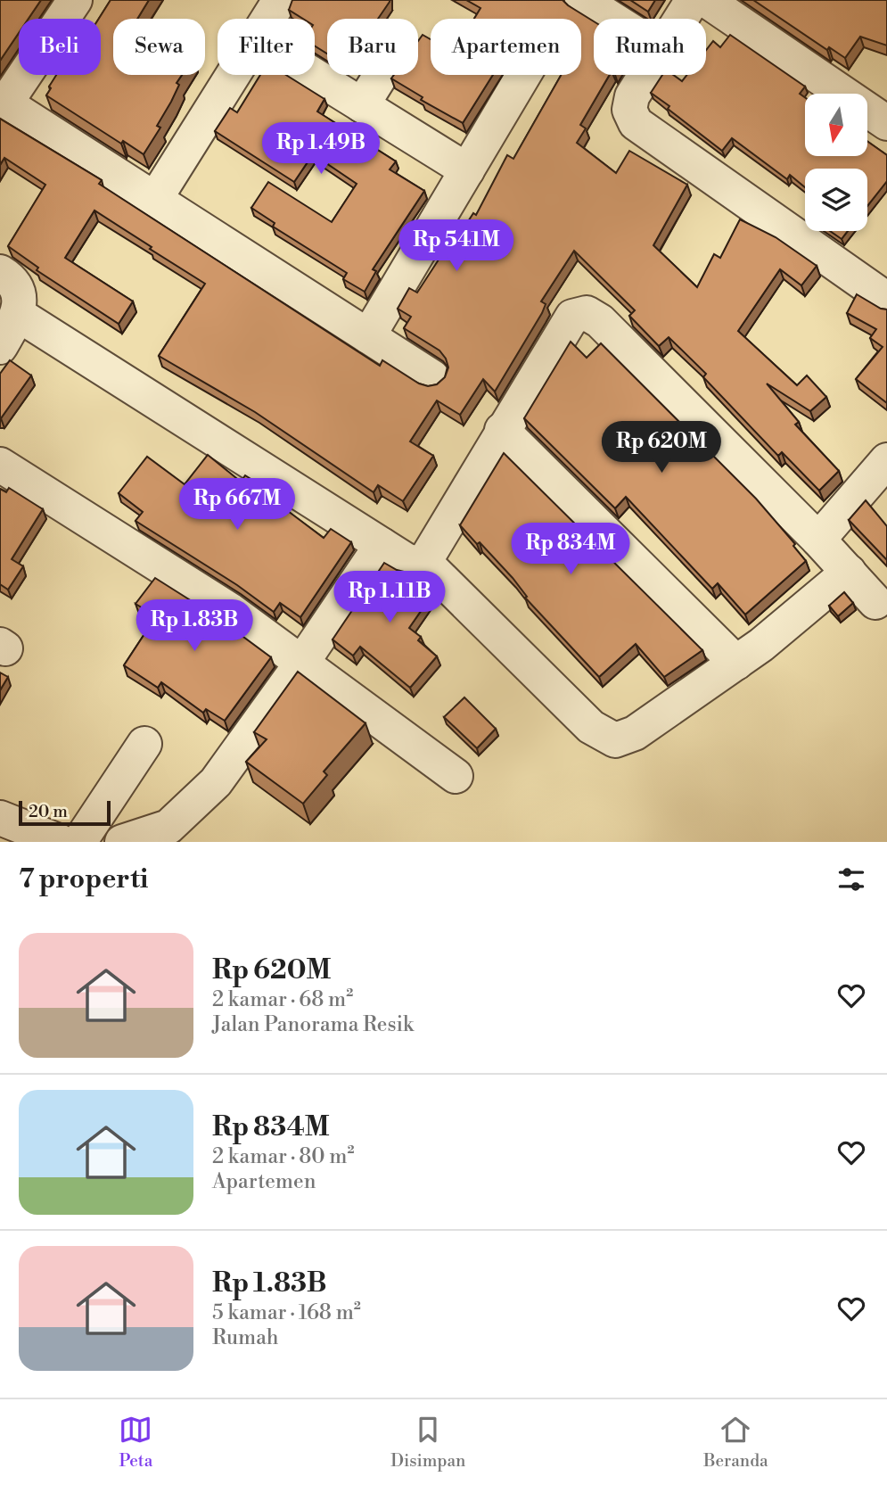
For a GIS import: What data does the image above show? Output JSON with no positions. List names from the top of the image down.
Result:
{
  "scale_bar": "20 m",
  "north": "bottom",
  "page": {
    "chip": [
      "Beli",
      "Sewa",
      "Filter",
      "Baru",
      "Apartemen",
      "Rumah"
    ],
    "price": [
      "Rp 1.49B",
      "Rp 541M",
      "Rp 620M",
      "Rp 667M",
      "Rp 834M",
      "Rp 1.11B",
      "Rp 1.83B"
    ],
    "scale": "20 m",
    "heading": "7 properti",
    "list": [
      {
        "name": "Rp 620M",
        "note": "2 kamar · 68 m² · Jalan Panorama Resik"
      },
      {
        "name": "Rp 834M",
        "note": "2 kamar · 80 m² · Apartemen"
      },
      {
        "name": "Rp 1.83B",
        "note": "5 kamar · 168 m² · Rumah"
      }
    ],
    "tabs": ["Peta", "Disimpan", "Beranda"]
  }
}
